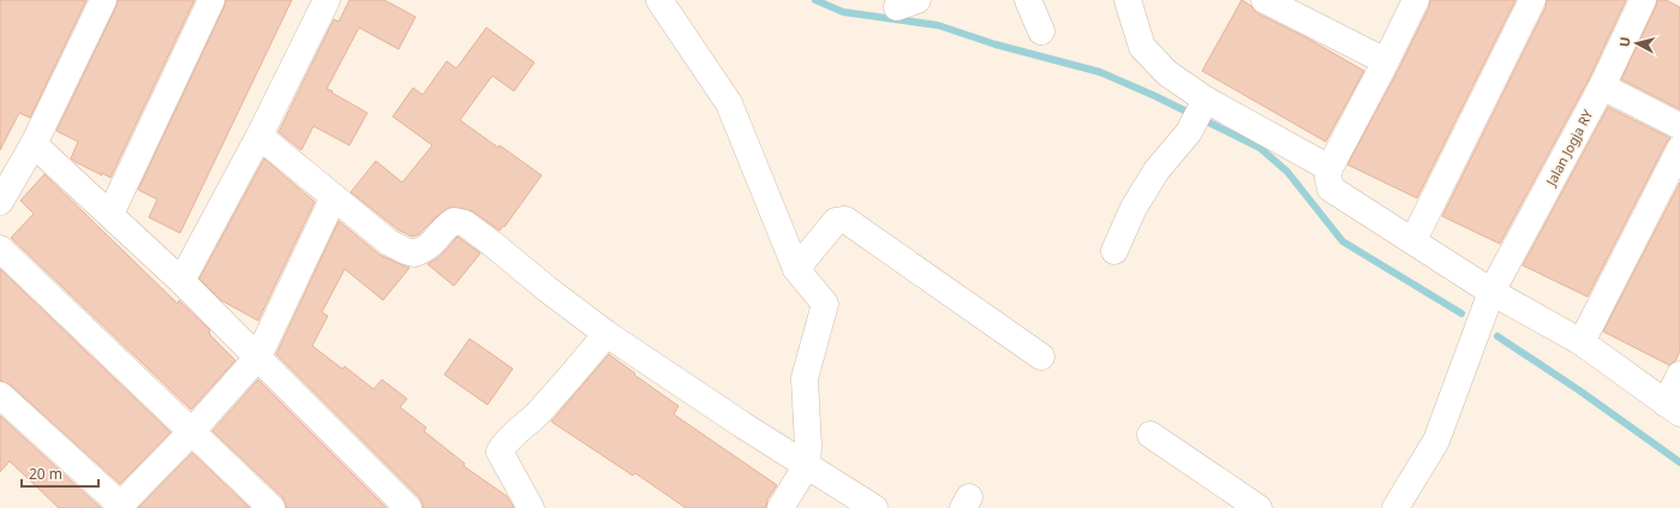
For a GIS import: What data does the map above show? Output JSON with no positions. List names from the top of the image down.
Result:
{
  "streets": {
    "street": ["Jalan Jogja RY"]
  },
  "scale_bar": "20 m",
  "north": "left"
}
